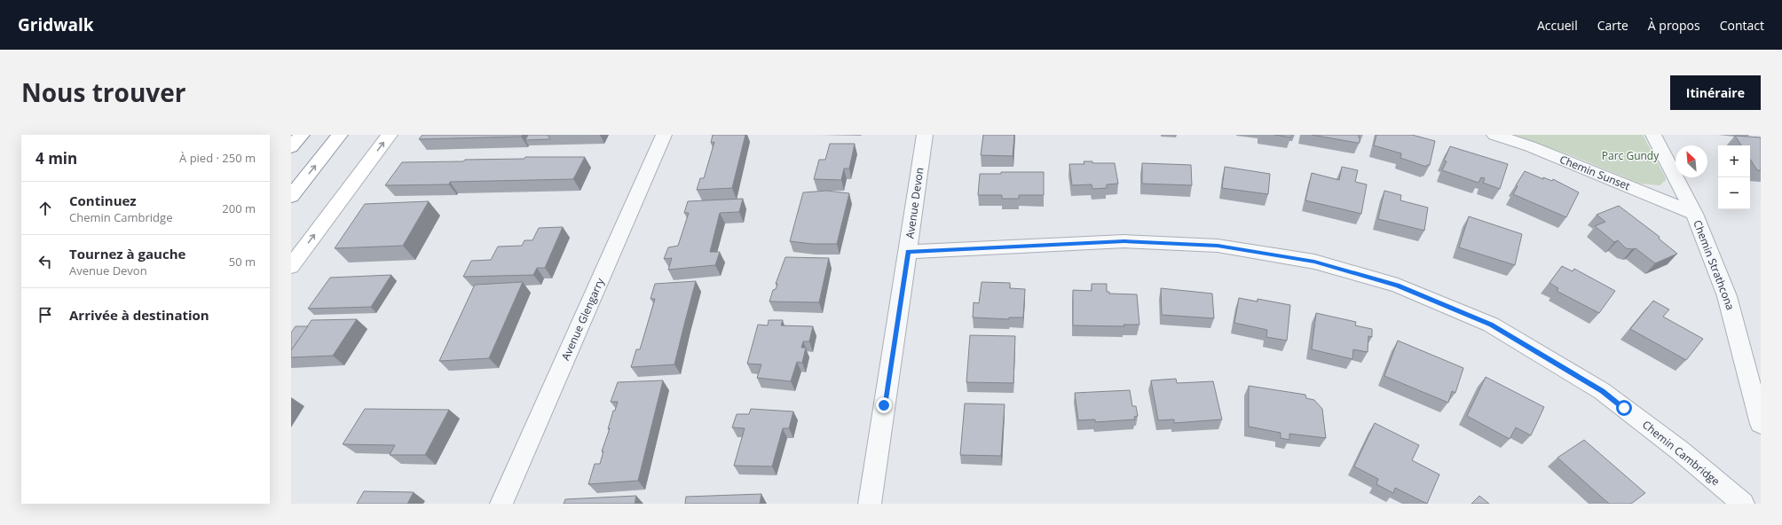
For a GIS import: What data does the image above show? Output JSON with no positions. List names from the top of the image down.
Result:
{
  "streets": {
    "street": [
      "Chemin Sunset",
      "Avenue Devon",
      "Chemin Strathcona",
      "Avenue Glengarry",
      "Chemin Cambridge"
    ]
  },
  "crossings": [
    ["Chemin Sunset", "Chemin Strathcona"],
    ["Avenue Devon", "Chemin Cambridge"]
  ],
  "parks": ["Parc Gundy"],
  "north": "top left",
  "page": {
    "header": "Gridwalk",
    "nav": [
      "Accueil",
      "Carte",
      "À propos",
      "Contact"
    ],
    "title": "Nous trouver",
    "buttons": "Itinéraire",
    "heading": ["4 min", "À pied · 250 m"],
    "map_buttons": ["+", "−"],
    "list": [
      ["Continuez", "Chemin Cambridge", "200 m"],
      ["Tournez à gauche", "Avenue Devon", "50 m"],
      "Arrivée à destination"
    ]
  }
}
